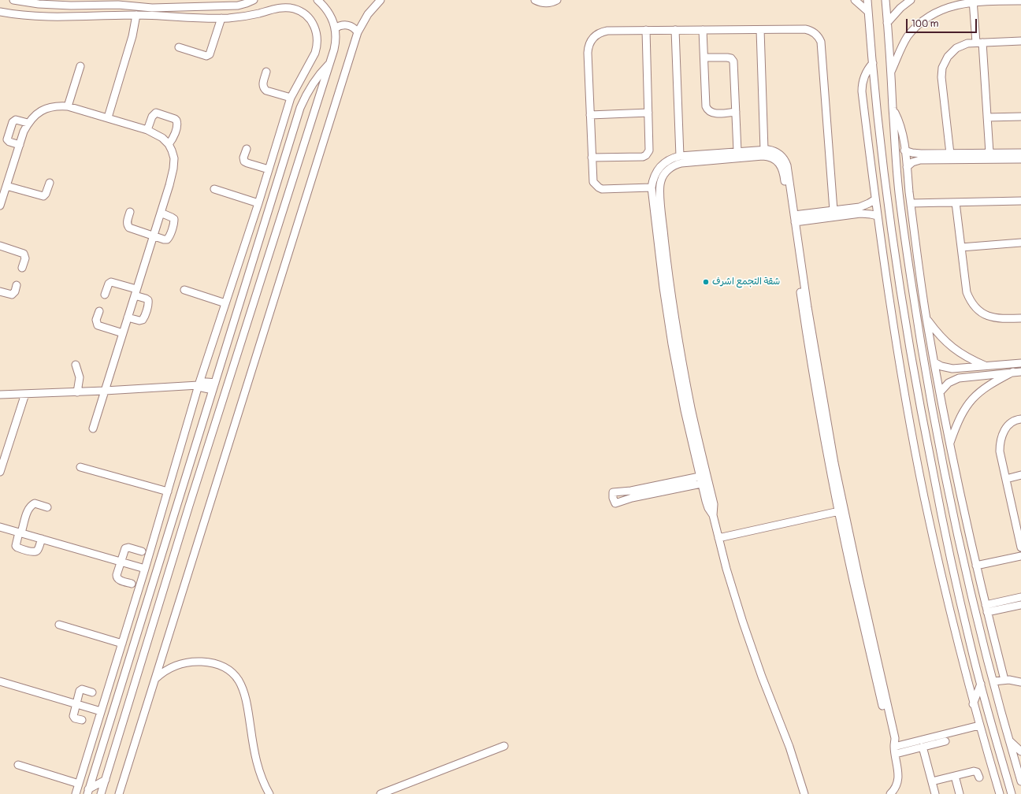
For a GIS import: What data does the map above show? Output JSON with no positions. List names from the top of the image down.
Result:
{
  "places": ["شقة التجمع اشرف"],
  "scale_bar": "100 m"
}
